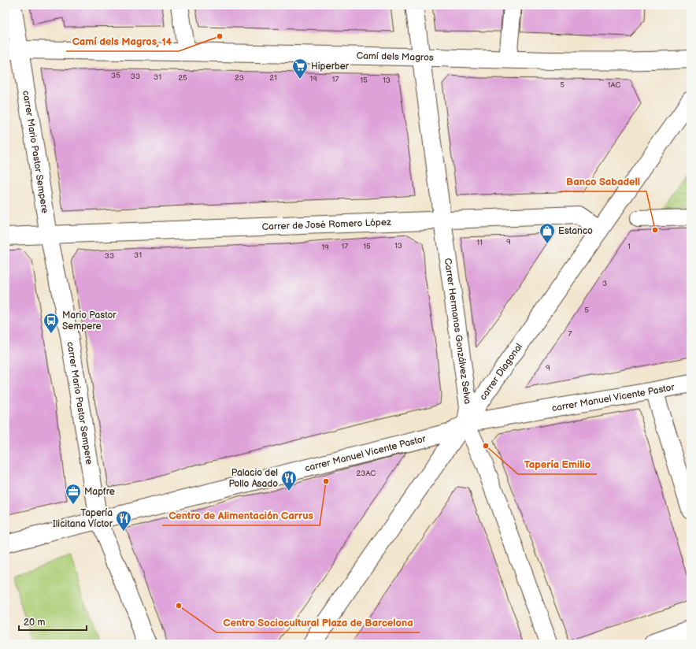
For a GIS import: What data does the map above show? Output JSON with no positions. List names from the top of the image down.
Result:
{
  "streets": {
    "street": [
      "Camí dels Magros",
      "carrer Mario Pastor Sempere",
      "Carrer de José Romero López",
      "Carrer Hermanos Gonzálvez Selva",
      "carrer Diagonal",
      "carrer Manuel Vicente Pastor"
    ]
  },
  "crossings": [
    ["Camí dels Magros", "carrer Mario Pastor Sempere"],
    ["Camí dels Magros", "Carrer Hermanos Gonzálvez Selva"],
    ["carrer Mario Pastor Sempere", "Carrer de José Romero López"],
    ["carrer Mario Pastor Sempere", "carrer Manuel Vicente Pastor"],
    ["Carrer de José Romero López", "Carrer Hermanos Gonzálvez Selva"],
    ["Carrer de José Romero López", "carrer Diagonal"],
    ["Carrer Hermanos Gonzálvez Selva", "carrer Diagonal"],
    ["Carrer Hermanos Gonzálvez Selva", "carrer Manuel Vicente Pastor"],
    ["carrer Diagonal", "carrer Manuel Vicente Pastor"]
  ],
  "places": {
    "other": [
      "Camí dels Magros, 14",
      "Banco Sabadell",
      "Tapería Emilio",
      "Centro de Alimentación Carrus",
      "Centro Sociocultural Plaza de Barcelona"
    ],
    "supermarket": ["Hiperber"],
    "shop": ["Estanco"],
    "bus stop": ["Mario Pastor Sempere"],
    "restaurant": ["Palacio del Pollo Asado", "Tapería Ilicitana Víctor"],
    "office": ["Mapfre"]
  },
  "house_numbers": [
    "35",
    "33",
    "31",
    "25",
    "23",
    "21",
    "19",
    "17",
    "15",
    "13",
    "5",
    "1AC",
    "9",
    "11",
    "13",
    "17",
    "15",
    "1",
    "19",
    "31",
    "33",
    "3",
    "5",
    "7",
    "9",
    "23AC"
  ],
  "scale_bar": "20 m"
}
